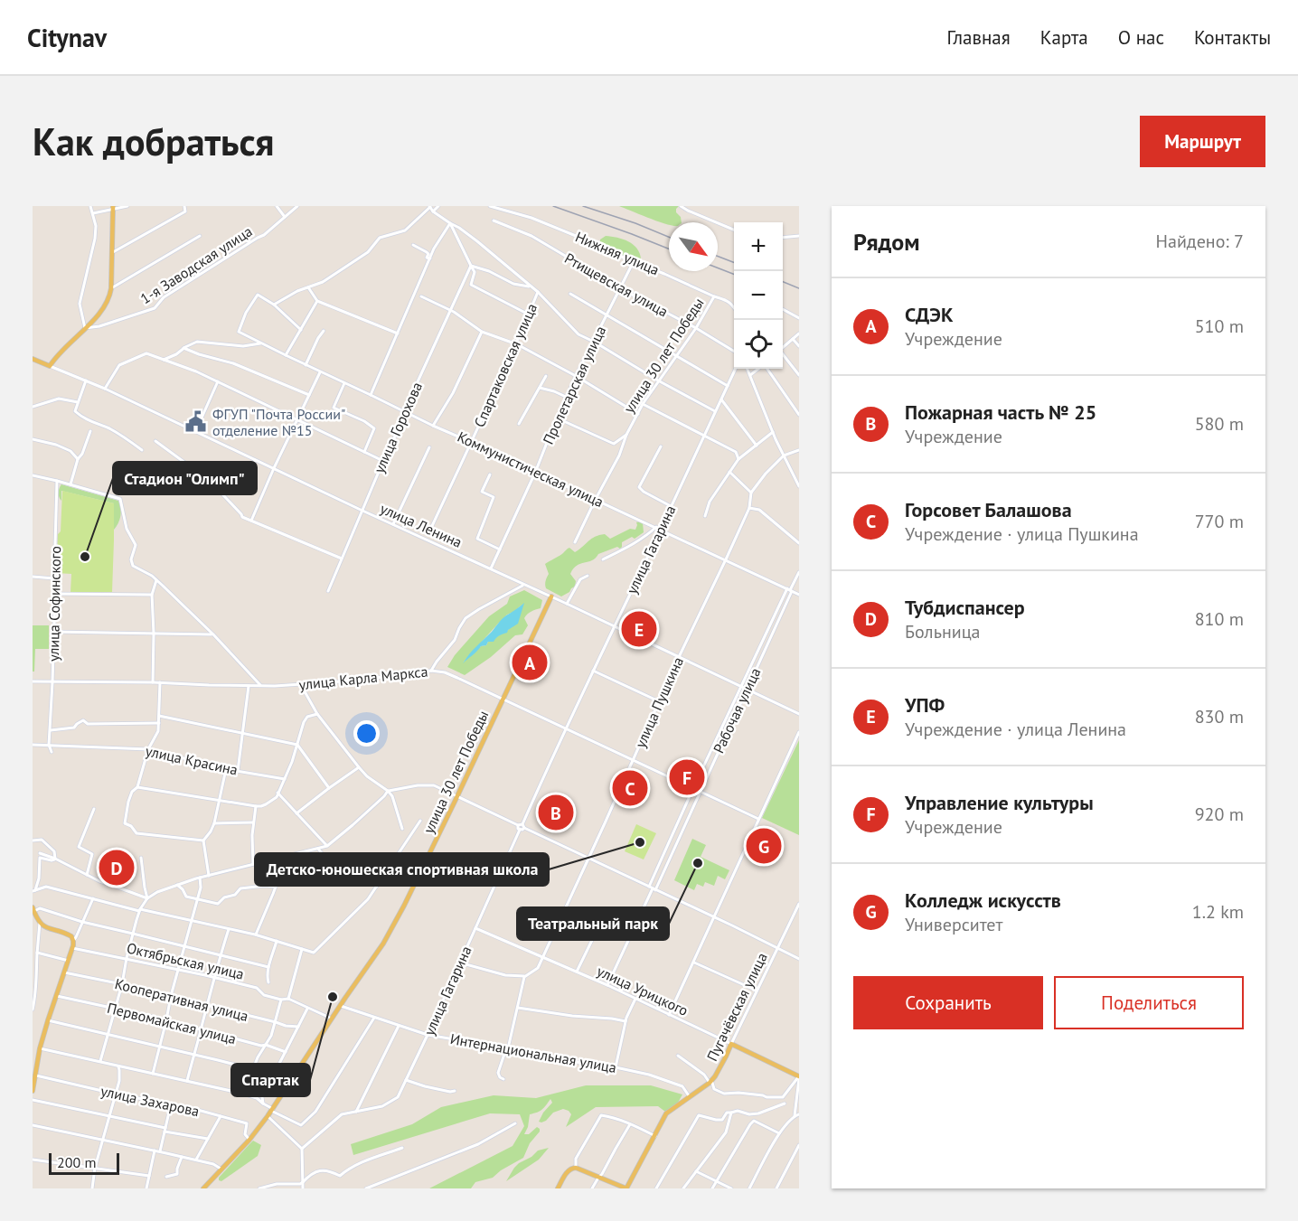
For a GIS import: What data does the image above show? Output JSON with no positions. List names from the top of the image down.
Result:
{
  "streets": {
    "main road": [
      "улица 30 лет Победы",
      "улица Ленина",
      "улица Урицкого",
      "Пугачёвская улица"
    ],
    "street": [
      "Нижняя улица",
      "1-я Заводская улица",
      "Ртищевская улица",
      "Спартаковская улица",
      "Пролетарская улица",
      "улица Горохова",
      "Коммунистическая улица",
      "улица Гагарина",
      "улица Софинского",
      "улица Карла Маркса",
      "улица Пушкина",
      "Рабочая улица",
      "улица Красина",
      "Октябрьская улица",
      "Кооперативная улица",
      "Первомайская улица",
      "Интернациональная улица",
      "улица Захарова"
    ]
  },
  "crossings": [
    ["Нижняя улица", "улица 30 лет Победы"],
    ["Нижняя улица", "Пролетарская улица"],
    ["Ртищевская улица", "улица 30 лет Победы"],
    ["Ртищевская улица", "Пролетарская улица"],
    ["улица 30 лет Победы", "Коммунистическая улица"],
    ["улица 30 лет Победы", "улица Ленина"],
    ["улица 30 лет Победы", "улица Карла Маркса"],
    ["улица 30 лет Победы", "Интернациональная улица"],
    ["улица 30 лет Победы", "улица Захарова"],
    ["Спартаковская улица", "Коммунистическая улица"],
    ["Пролетарская улица", "Коммунистическая улица"],
    ["Пролетарская улица", "улица Ленина"],
    ["улица Горохова", "Коммунистическая улица"],
    ["улица Горохова", "улица Ленина"],
    ["Коммунистическая улица", "улица Гагарина"],
    ["Коммунистическая улица", "улица Пушкина"],
    ["Коммунистическая улица", "Рабочая улица"],
    ["улица Ленина", "улица Гагарина"],
    ["улица Ленина", "улица Пушкина"],
    ["улица Ленина", "Рабочая улица"],
    ["улица Гагарина", "улица Карла Маркса"],
    ["улица Гагарина", "улица Урицкого"],
    ["улица Гагарина", "Интернациональная улица"],
    ["улица Софинского", "улица Карла Маркса"],
    ["улица Софинского", "улица Красина"],
    ["улица Карла Маркса", "улица Пушкина"],
    ["улица Карла Маркса", "Рабочая улица"],
    ["улица Пушкина", "улица Урицкого"],
    ["Рабочая улица", "улица Урицкого"],
    ["улица Урицкого", "Пугачёвская улица"],
    ["Пугачёвская улица", "Интернациональная улица"]
  ],
  "places": {
    "public building": ["ФГУП \"Почта России\" отделение №15"],
    "other": [
      "Стадион \"Олимп\"",
      "Детско-юношеская спортивная школа",
      "Театральный парк",
      "Спартак"
    ]
  },
  "scale_bar": "200 m",
  "north": "bottom right",
  "page": {
    "header": "Citynav",
    "nav": [
      "Главная",
      "Карта",
      "О нас",
      "Контакты"
    ],
    "buttons": [
      "Маршрут",
      ["Сохранить", "Поделиться"]
    ],
    "title": "Как добраться",
    "heading": ["Рядом", "Найдено: 7"],
    "map_buttons": ["+", "−"],
    "list": [
      {
        "mark": "A",
        "name": "СДЭК",
        "note": "Учреждение",
        "value": "510 m"
      },
      {
        "mark": "B",
        "name": "Пожарная часть № 25",
        "note": "Учреждение",
        "value": "580 m"
      },
      {
        "mark": "C",
        "name": "Горсовет Балашова",
        "note": "Учреждение · улица Пушкина",
        "value": "770 m"
      },
      {
        "mark": "D",
        "name": "Тубдиспансер",
        "note": "Больница",
        "value": "810 m"
      },
      {
        "mark": "E",
        "name": "УПФ",
        "note": "Учреждение · улица Ленина",
        "value": "830 m"
      },
      {
        "mark": "F",
        "name": "Управление культуры",
        "note": "Учреждение",
        "value": "920 m"
      },
      {
        "mark": "G",
        "name": "Колледж искусств",
        "note": "Университет",
        "value": "1.2 km"
      }
    ],
    "pins": [
      "E",
      "A",
      "F",
      "C",
      "B",
      "G",
      "D"
    ],
    "scale": "200 m"
  }
}
